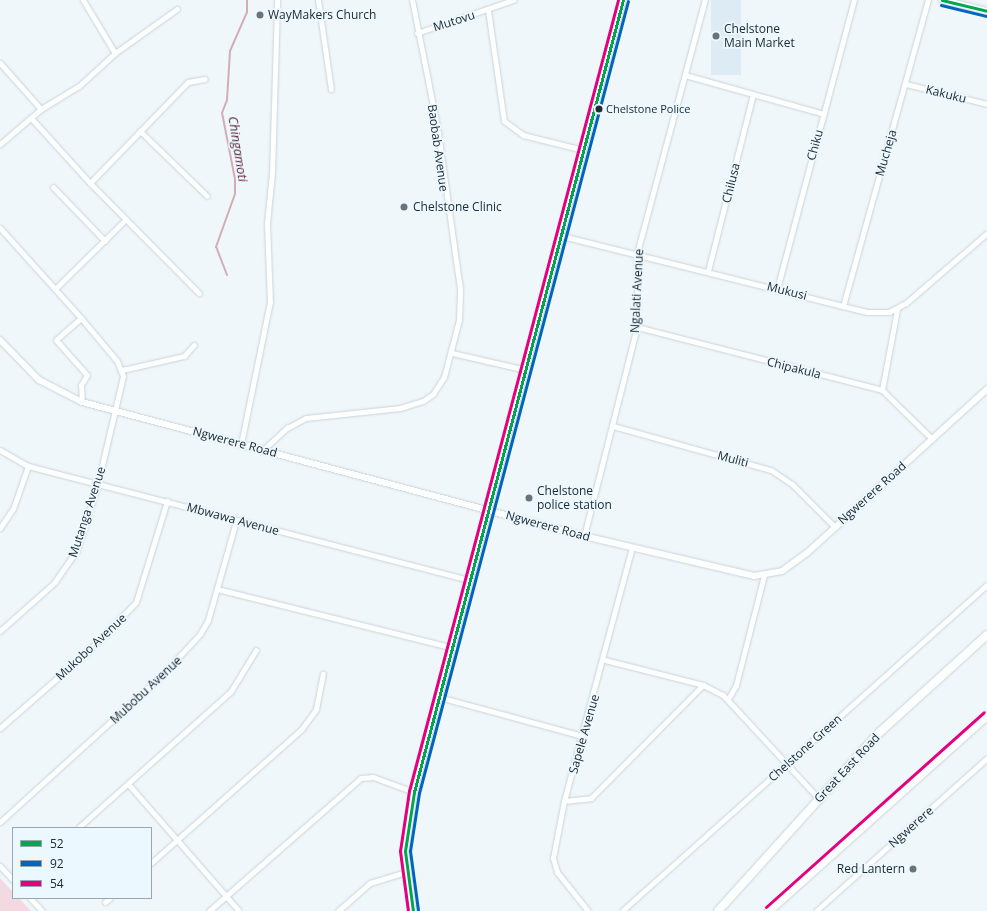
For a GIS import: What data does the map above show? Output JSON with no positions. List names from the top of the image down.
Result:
{
  "streets": {
    "main road": ["Great East Road"],
    "street": [
      "Mutovu",
      "Kakuku",
      "Chiku",
      "Baobab Avenue",
      "Mucheja",
      "Chilusa",
      "Ngalati Avenue",
      "Mukusi",
      "Chipakula",
      "Ngwerere Road",
      "Muliti",
      "Mutanga Avenue",
      "Mbwawa Avenue",
      "Mukobo Avenue",
      "Mubobu Avenue",
      "Sapele Avenue",
      "Chelstone Green",
      "Ngwerere"
    ]
  },
  "crossings": [
    ["Mutovu", "Baobab Avenue"],
    ["Kakuku", "Mucheja"],
    ["Chiku", "Mukusi"],
    ["Baobab Avenue", "Ngwerere Road"],
    ["Mucheja", "Mukusi"],
    ["Chilusa", "Mukusi"],
    ["Ngalati Avenue", "Mukusi"],
    ["Ngalati Avenue", "Chipakula"],
    ["Ngalati Avenue", "Ngwerere Road"],
    ["Ngalati Avenue", "Muliti"],
    ["Ngwerere Road", "Muliti"],
    ["Ngwerere Road", "Mutanga Avenue"],
    ["Ngwerere Road", "Sapele Avenue"],
    ["Mutanga Avenue", "Mbwawa Avenue"],
    ["Mbwawa Avenue", "Mukobo Avenue"],
    ["Mbwawa Avenue", "Mubobu Avenue"]
  ],
  "water": ["Chingamoti"],
  "places": [
    "WayMakers Church",
    "Chelstone Main Market",
    "Chelstone Police",
    "Chelstone Clinic",
    "Chelstone police station",
    "Red Lantern"
  ],
  "lines": ["transit line 52", "transit line 54", "transit line 92"],
  "legend": ["52", "92", "54"]
}
